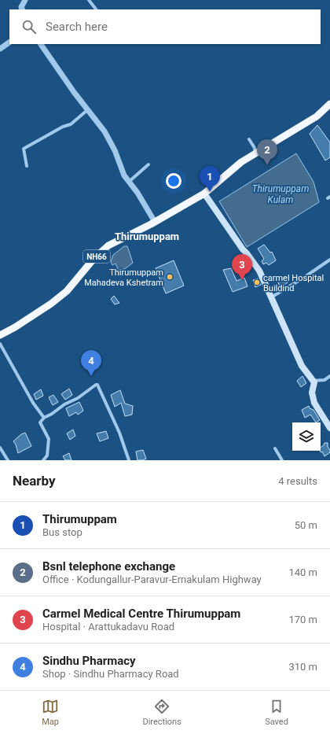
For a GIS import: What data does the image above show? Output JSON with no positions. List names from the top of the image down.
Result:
{
  "streets": {
    "highway": ["NH66"]
  },
  "districts": ["Thirumuppam"],
  "water": ["Thirumuppam Kulam"],
  "places": ["Thirumuppam Mahadeva Kshetram", "carmel Hospital Buildind"],
  "page": {
    "search": "Search here",
    "pins": [
      "2",
      "1",
      "3",
      "4"
    ],
    "heading": ["Nearby", "4 results"],
    "list": [
      {
        "mark": "1",
        "name": "Thirumuppam",
        "note": "Bus stop",
        "value": "50 m"
      },
      {
        "mark": "2",
        "name": "Bsnl telephone exchange",
        "note": "Office · Kodungallur-Paravur-Ernakulam Highway",
        "value": "140 m"
      },
      {
        "mark": "3",
        "name": "Carmel Medical Centre Thirumuppam",
        "note": "Hospital · Arattukadavu Road",
        "value": "170 m"
      },
      {
        "mark": "4",
        "name": "Sindhu Pharmacy",
        "note": "Shop · Sindhu Pharmacy Road",
        "value": "310 m"
      }
    ],
    "nav": ["Map", "Directions", "Saved"]
  }
}
